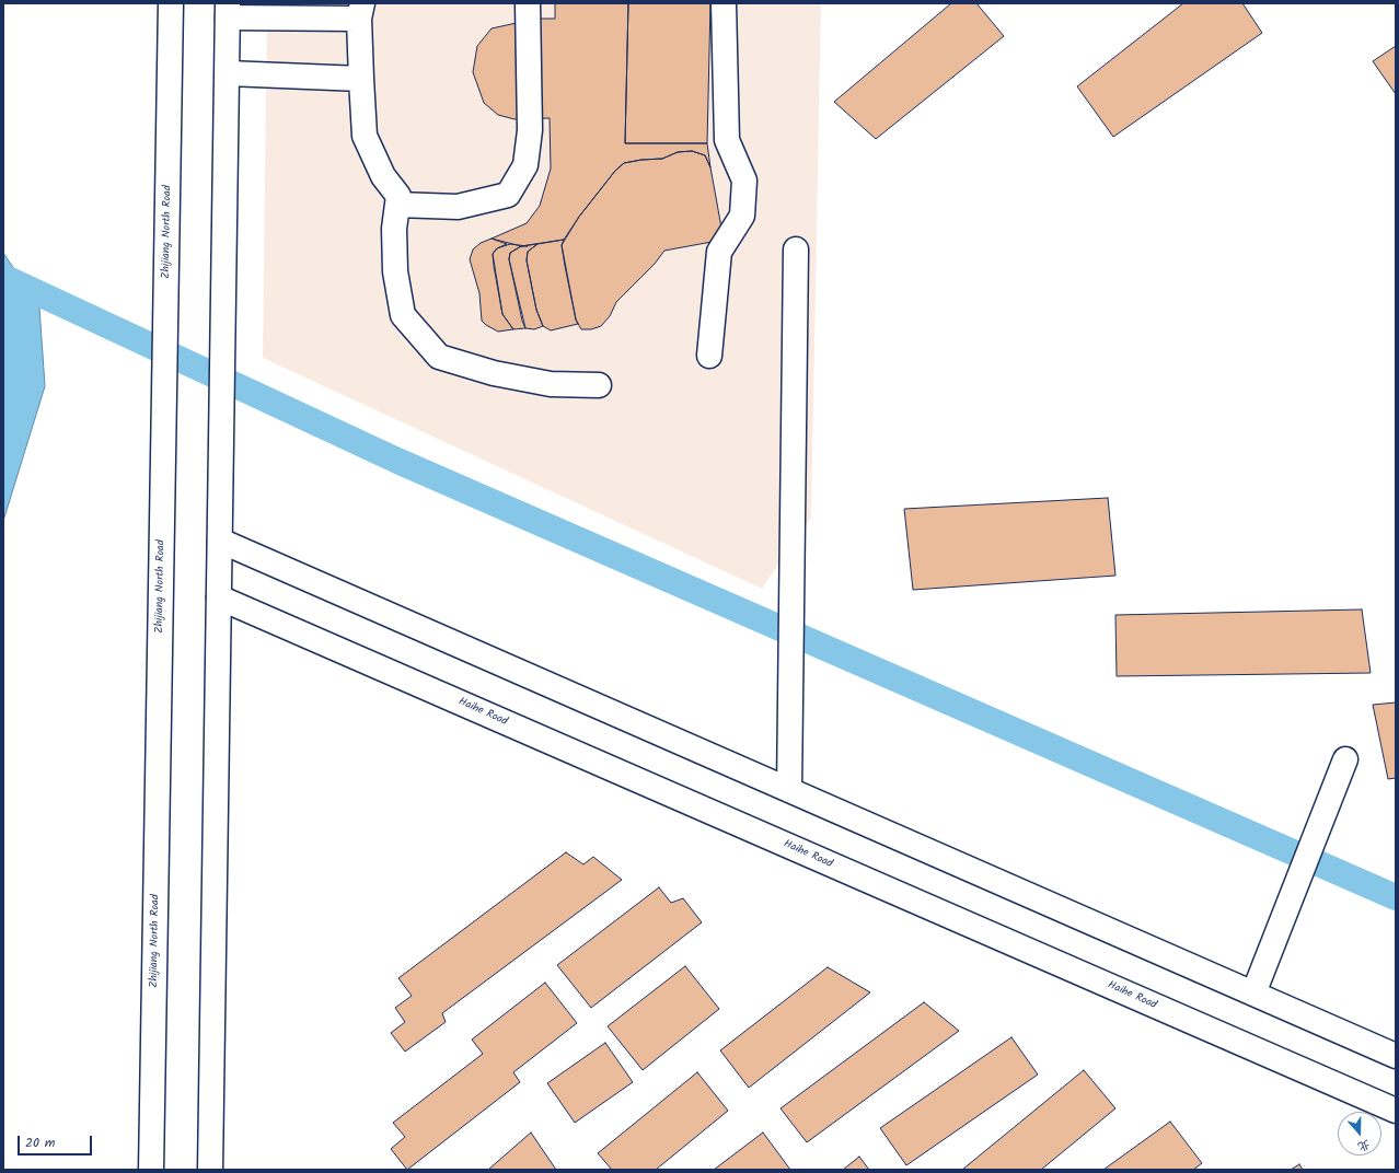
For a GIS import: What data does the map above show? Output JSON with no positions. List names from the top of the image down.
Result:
{
  "streets": {
    "street": ["Zhijiang North Road", "Haihe Road"]
  },
  "scale_bar": "20 m",
  "north": "bottom"
}
